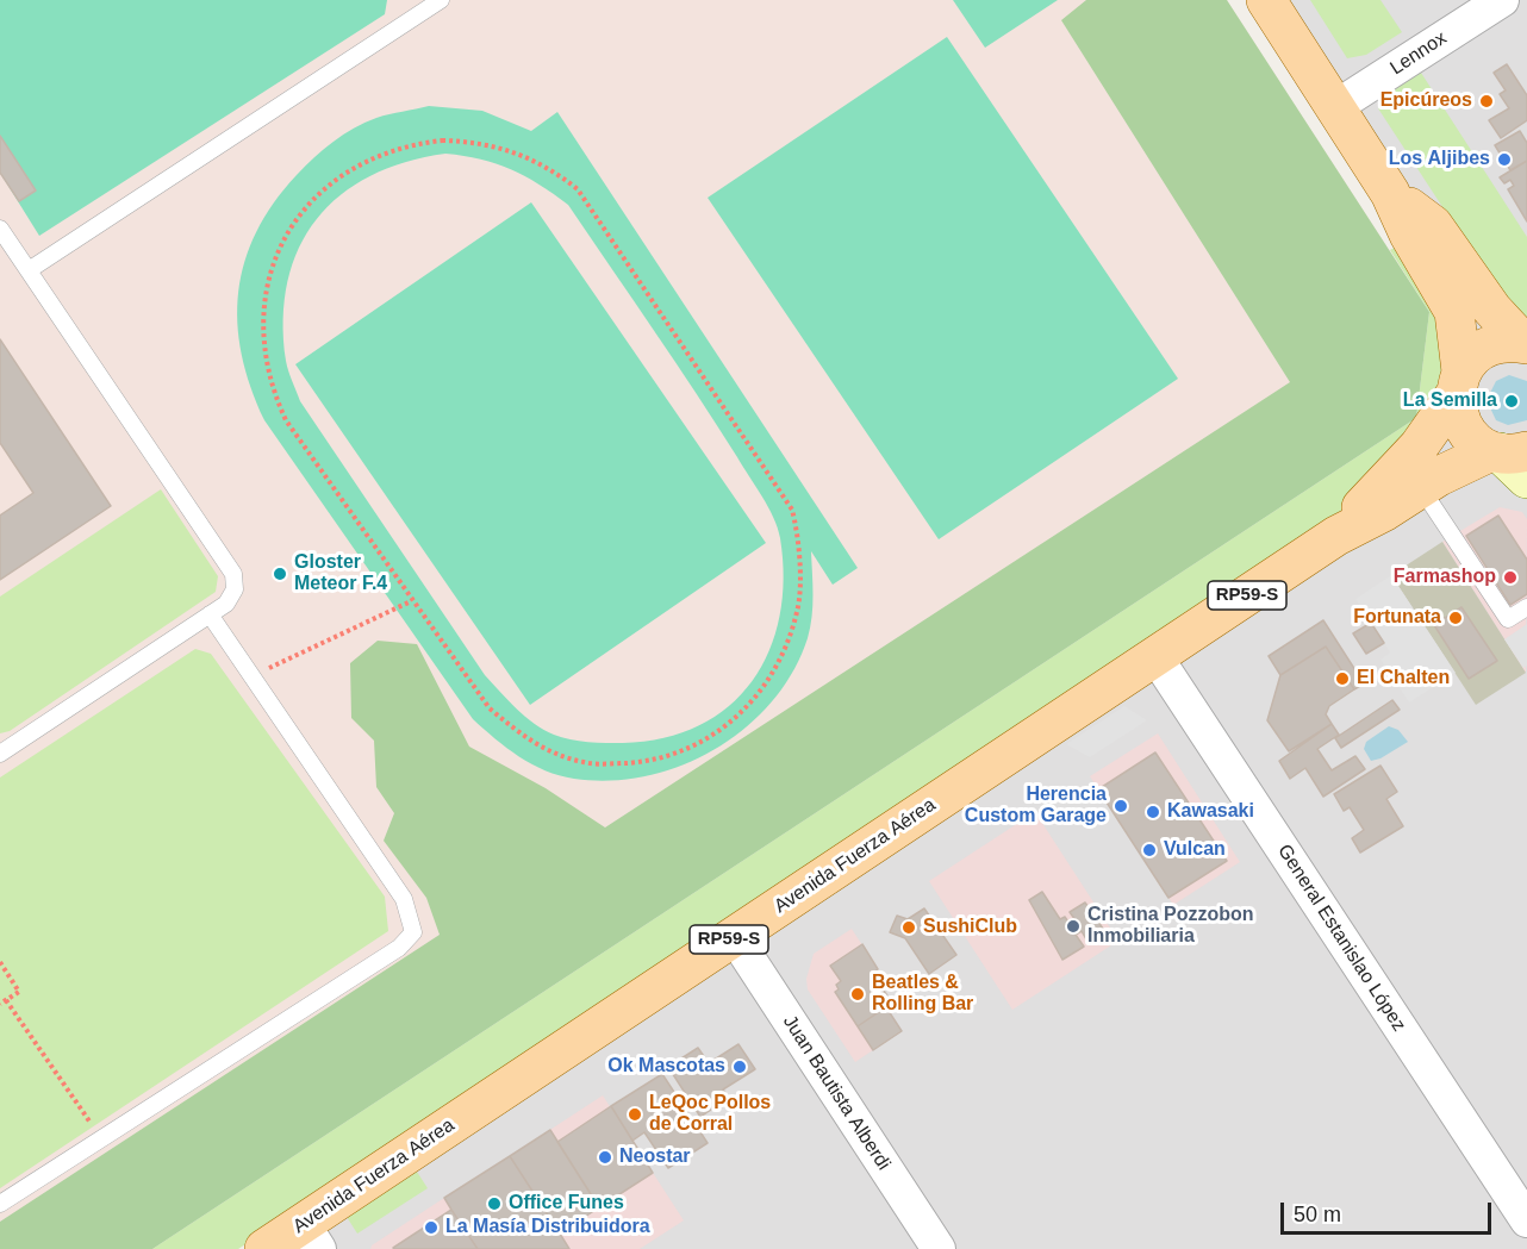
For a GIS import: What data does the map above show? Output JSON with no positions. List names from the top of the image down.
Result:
{
  "streets": {
    "main road": ["RP59-S", "Avenida Fuerza Aérea"],
    "street": ["Lennox", "General Estanislao López", "Juan Bautista Alberdi"]
  },
  "crossings": [
    ["Avenida Fuerza Aérea", "General Estanislao López"],
    ["Avenida Fuerza Aérea", "Juan Bautista Alberdi"]
  ],
  "places": [
    "Epicúreos",
    "Los Aljibes",
    "La Semilla",
    "Gloster Meteor F.4",
    "Farmashop",
    "Fortunata",
    "El Chalten",
    "Herencia Custom Garage",
    "Kawasaki",
    "Vulcan",
    "Cristina Pozzobon Inmobiliaria",
    "SushiClub",
    "Beatles & Rolling Bar",
    "Ok Mascotas",
    "LeQoc Pollos de Corral",
    "Neostar",
    "Office Funes",
    "La Masía Distribuidora"
  ],
  "scale_bar": "50 m"
}
